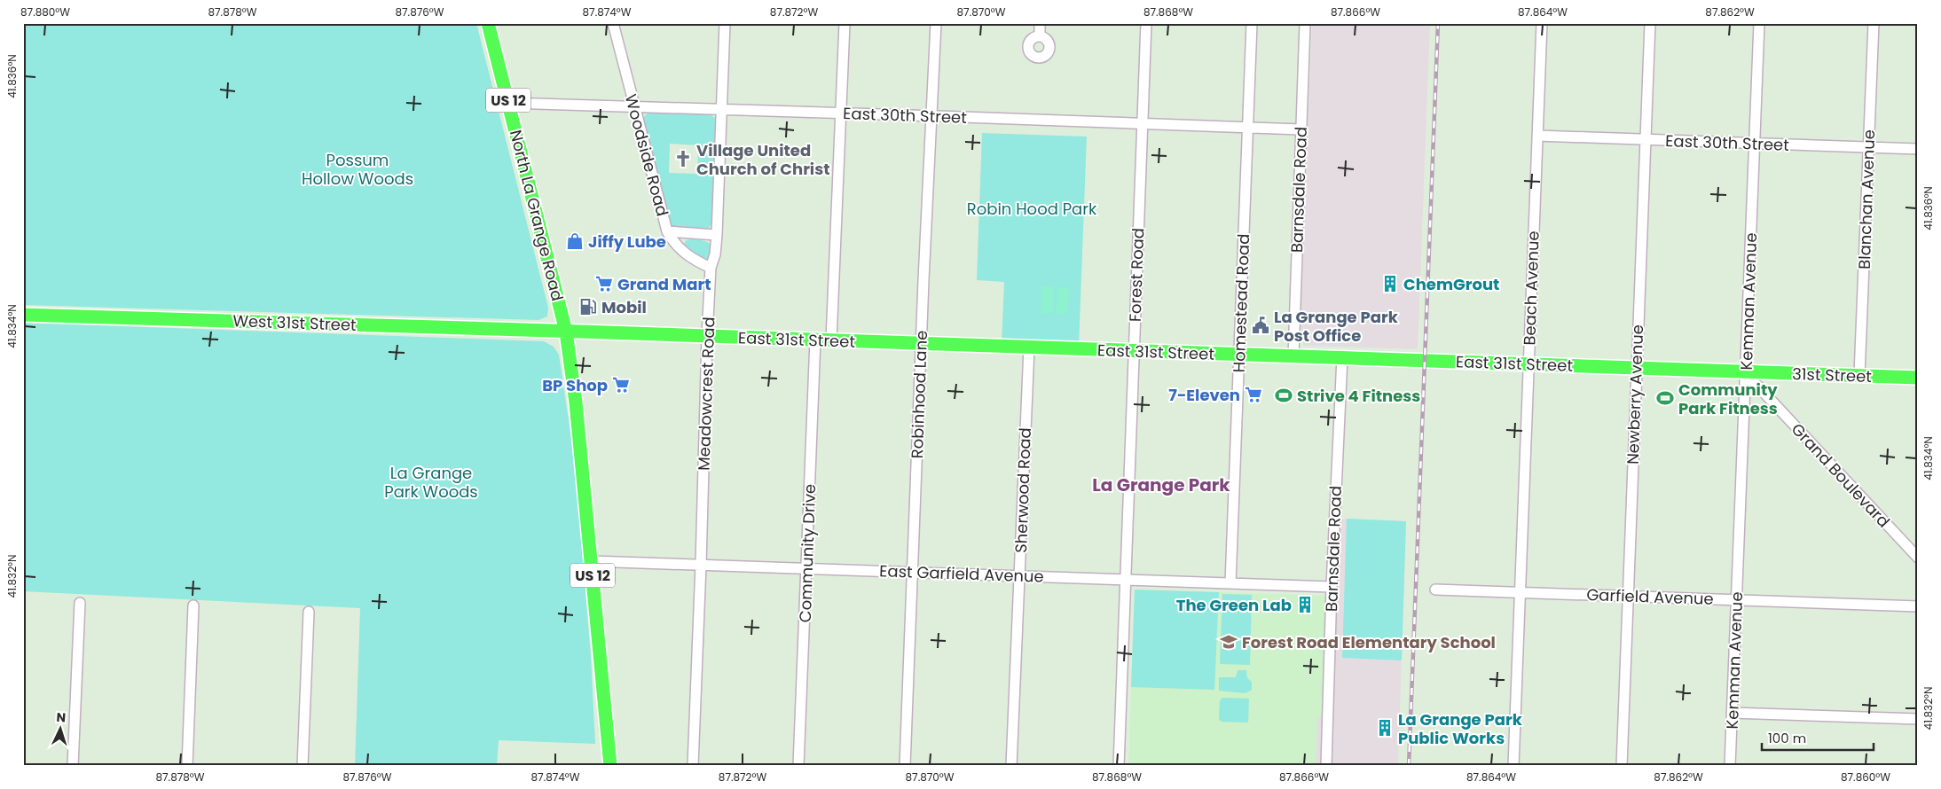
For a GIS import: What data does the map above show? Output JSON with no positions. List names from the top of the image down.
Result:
{
  "streets": {
    "main road": [
      "US 12",
      "North La Grange Road",
      "West 31st Street",
      "East 31st Street",
      "31st Street"
    ],
    "street": [
      "East 30th Street",
      "Woodside Road",
      "Barnsdale Road",
      "Blanchan Avenue",
      "Forest Road",
      "Beach Avenue",
      "Kemman Avenue",
      "Homestead Road",
      "Meadowcrest Road",
      "Robinhood Lane",
      "Newberry Avenue",
      "Grand Boulevard",
      "Sherwood Road",
      "Community Drive",
      "East Garfield Avenue",
      "Garfield Avenue"
    ]
  },
  "crossings": [
    ["US 12", "North La Grange Road"],
    ["US 12", "West 31st Street"],
    ["US 12", "East 31st Street"],
    ["US 12", "East Garfield Avenue"],
    ["East 30th Street", "Woodside Road"],
    ["East 30th Street", "Barnsdale Road"],
    ["East 30th Street", "Blanchan Avenue"],
    ["East 30th Street", "North La Grange Road"],
    ["East 30th Street", "Forest Road"],
    ["East 30th Street", "Beach Avenue"],
    ["East 30th Street", "Kemman Avenue"],
    ["East 30th Street", "Homestead Road"],
    ["East 30th Street", "Meadowcrest Road"],
    ["East 30th Street", "Robinhood Lane"],
    ["East 30th Street", "Newberry Avenue"],
    ["Woodside Road", "Meadowcrest Road"],
    ["Barnsdale Road", "East 31st Street"],
    ["Barnsdale Road", "East Garfield Avenue"],
    ["Blanchan Avenue", "31st Street"],
    ["North La Grange Road", "West 31st Street"],
    ["North La Grange Road", "East 31st Street"],
    ["Forest Road", "East 31st Street"],
    ["Forest Road", "East Garfield Avenue"],
    ["Beach Avenue", "East 31st Street"],
    ["Beach Avenue", "Garfield Avenue"],
    ["Kemman Avenue", "East 31st Street"],
    ["Kemman Avenue", "31st Street"],
    ["Kemman Avenue", "Grand Boulevard"],
    ["Kemman Avenue", "Garfield Avenue"],
    ["Homestead Road", "East 31st Street"],
    ["Homestead Road", "East Garfield Avenue"],
    ["West 31st Street", "East 31st Street"],
    ["East 31st Street", "31st Street"],
    ["East 31st Street", "Meadowcrest Road"],
    ["East 31st Street", "Robinhood Lane"],
    ["East 31st Street", "Newberry Avenue"],
    ["East 31st Street", "Grand Boulevard"],
    ["East 31st Street", "Sherwood Road"],
    ["East 31st Street", "Community Drive"],
    ["31st Street", "Grand Boulevard"],
    ["Meadowcrest Road", "East Garfield Avenue"],
    ["Robinhood Lane", "East Garfield Avenue"],
    ["Newberry Avenue", "Garfield Avenue"],
    ["Sherwood Road", "East Garfield Avenue"],
    ["Community Drive", "East Garfield Avenue"]
  ],
  "districts": ["La Grange Park"],
  "parks": ["Possum Hollow Woods", "Robin Hood Park", "La Grange Park Woods"],
  "places": {
    "church": ["Village United Church of Christ"],
    "shop": ["Jiffy Lube"],
    "supermarket": ["Grand Mart", "BP Shop", "7-Eleven"],
    "building": ["ChemGrout", "The Green Lab", "La Grange Park Public Works"],
    "fuel station": ["Mobil"],
    "public building": ["La Grange Park Post Office"],
    "sports": ["Strive 4 Fitness", "Community Park Fitness"],
    "school or university": ["Forest Road Elementary School"]
  },
  "scale_bar": "100 m",
  "north": "top",
  "coordinates": [
    "87.880°W",
    "87.878°W",
    "87.876°W",
    "87.874°W",
    "87.872°W",
    "87.870°W",
    "87.868°W",
    "87.866°W",
    "87.864°W",
    "87.862°W",
    "41.836°N",
    "41.834°N",
    "41.832°N",
    "87.860°W"
  ]
}
